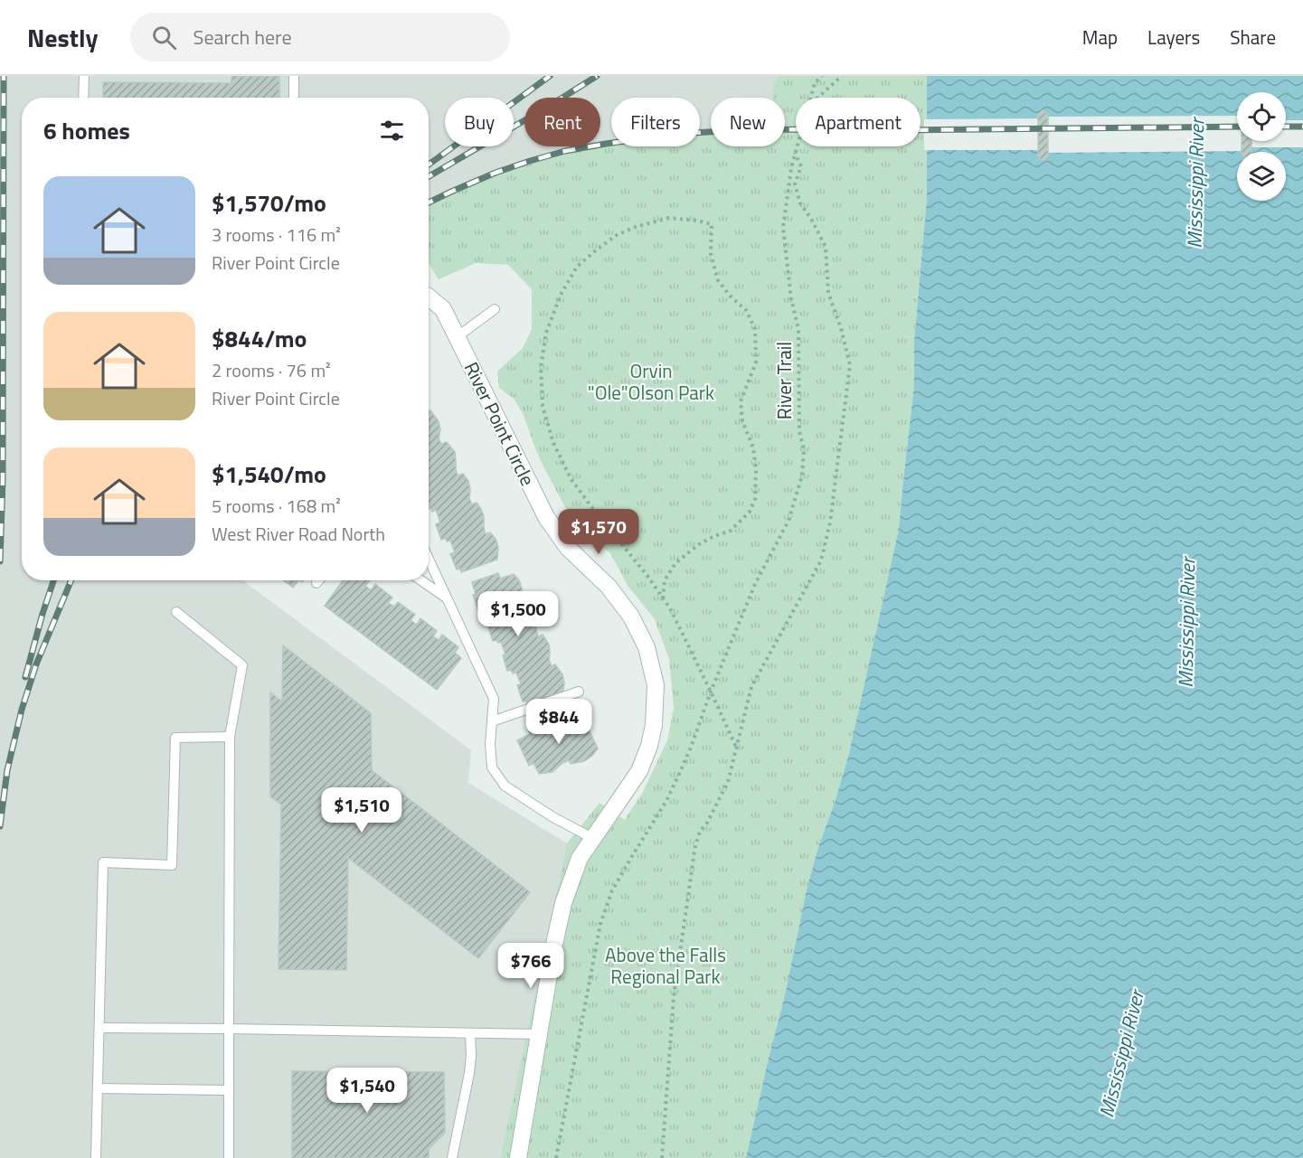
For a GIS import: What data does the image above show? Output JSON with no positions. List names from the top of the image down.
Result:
{
  "streets": {
    "street": ["River Point Circle"],
    "path": ["River Trail"]
  },
  "water": ["Mississippi River"],
  "parks": ["Orvin \"Ole\"Olson Park", "Above the Falls Regional Park"],
  "page": {
    "header": "Nestly",
    "search": "Search here",
    "nav": ["Map", "Layers", "Share"],
    "chip": [
      "Buy",
      "Rent",
      "Filters",
      "New",
      "Apartment"
    ],
    "heading": "6 homes",
    "list": [
      {
        "name": "$1,570/mo",
        "note": "3 rooms · 116 m² · River Point Circle"
      },
      {
        "name": "$844/mo",
        "note": "2 rooms · 76 m² · River Point Circle"
      },
      {
        "name": "$1,540/mo",
        "note": "5 rooms · 168 m² · West River Road North"
      }
    ],
    "price": [
      "$1,570",
      "$1,500",
      "$844",
      "$1,510",
      "$766",
      "$1,540"
    ]
  }
}
